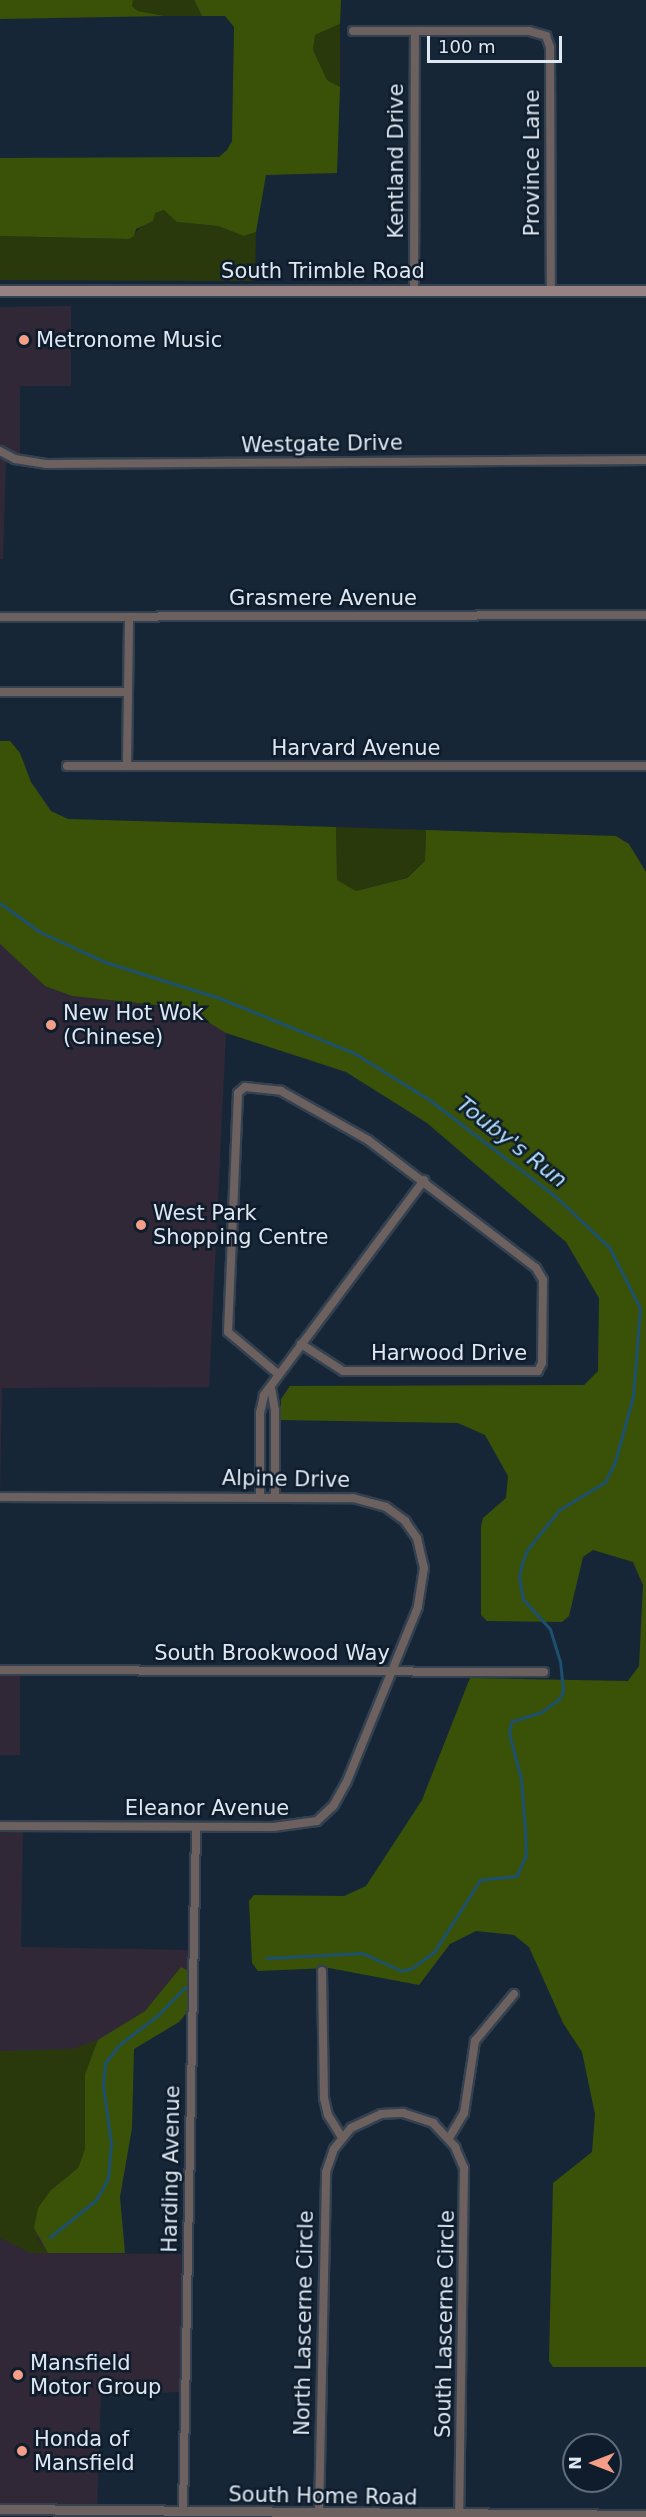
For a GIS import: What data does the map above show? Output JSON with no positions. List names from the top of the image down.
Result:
{
  "streets": {
    "main road": ["South Trimble Road"],
    "street": [
      "Kentland Drive",
      "Province Lane",
      "Westgate Drive",
      "Grasmere Avenue",
      "Harvard Avenue",
      "Harwood Drive",
      "Alpine Drive",
      "South Brookwood Way",
      "Eleanor Avenue",
      "Harding Avenue",
      "North Lascerne Circle",
      "South Lascerne Circle",
      "South Home Road"
    ]
  },
  "crossings": [
    ["Kentland Drive", "Province Lane"],
    ["Kentland Drive", "South Trimble Road"],
    ["Province Lane", "South Trimble Road"],
    ["Alpine Drive", "South Brookwood Way"],
    ["Alpine Drive", "Eleanor Avenue"],
    ["South Brookwood Way", "Eleanor Avenue"],
    ["Eleanor Avenue", "Harding Avenue"],
    ["Harding Avenue", "South Home Road"],
    ["North Lascerne Circle", "South Lascerne Circle"],
    ["North Lascerne Circle", "South Home Road"],
    ["South Lascerne Circle", "South Home Road"]
  ],
  "water": ["Touby's Run"],
  "places": [
    "Metronome Music",
    "New Hot Wok (Chinese)",
    "West Park Shopping Centre",
    "Mansfield Motor Group",
    "Honda of Mansfield"
  ],
  "scale_bar": "100 m",
  "north": "left"
}
